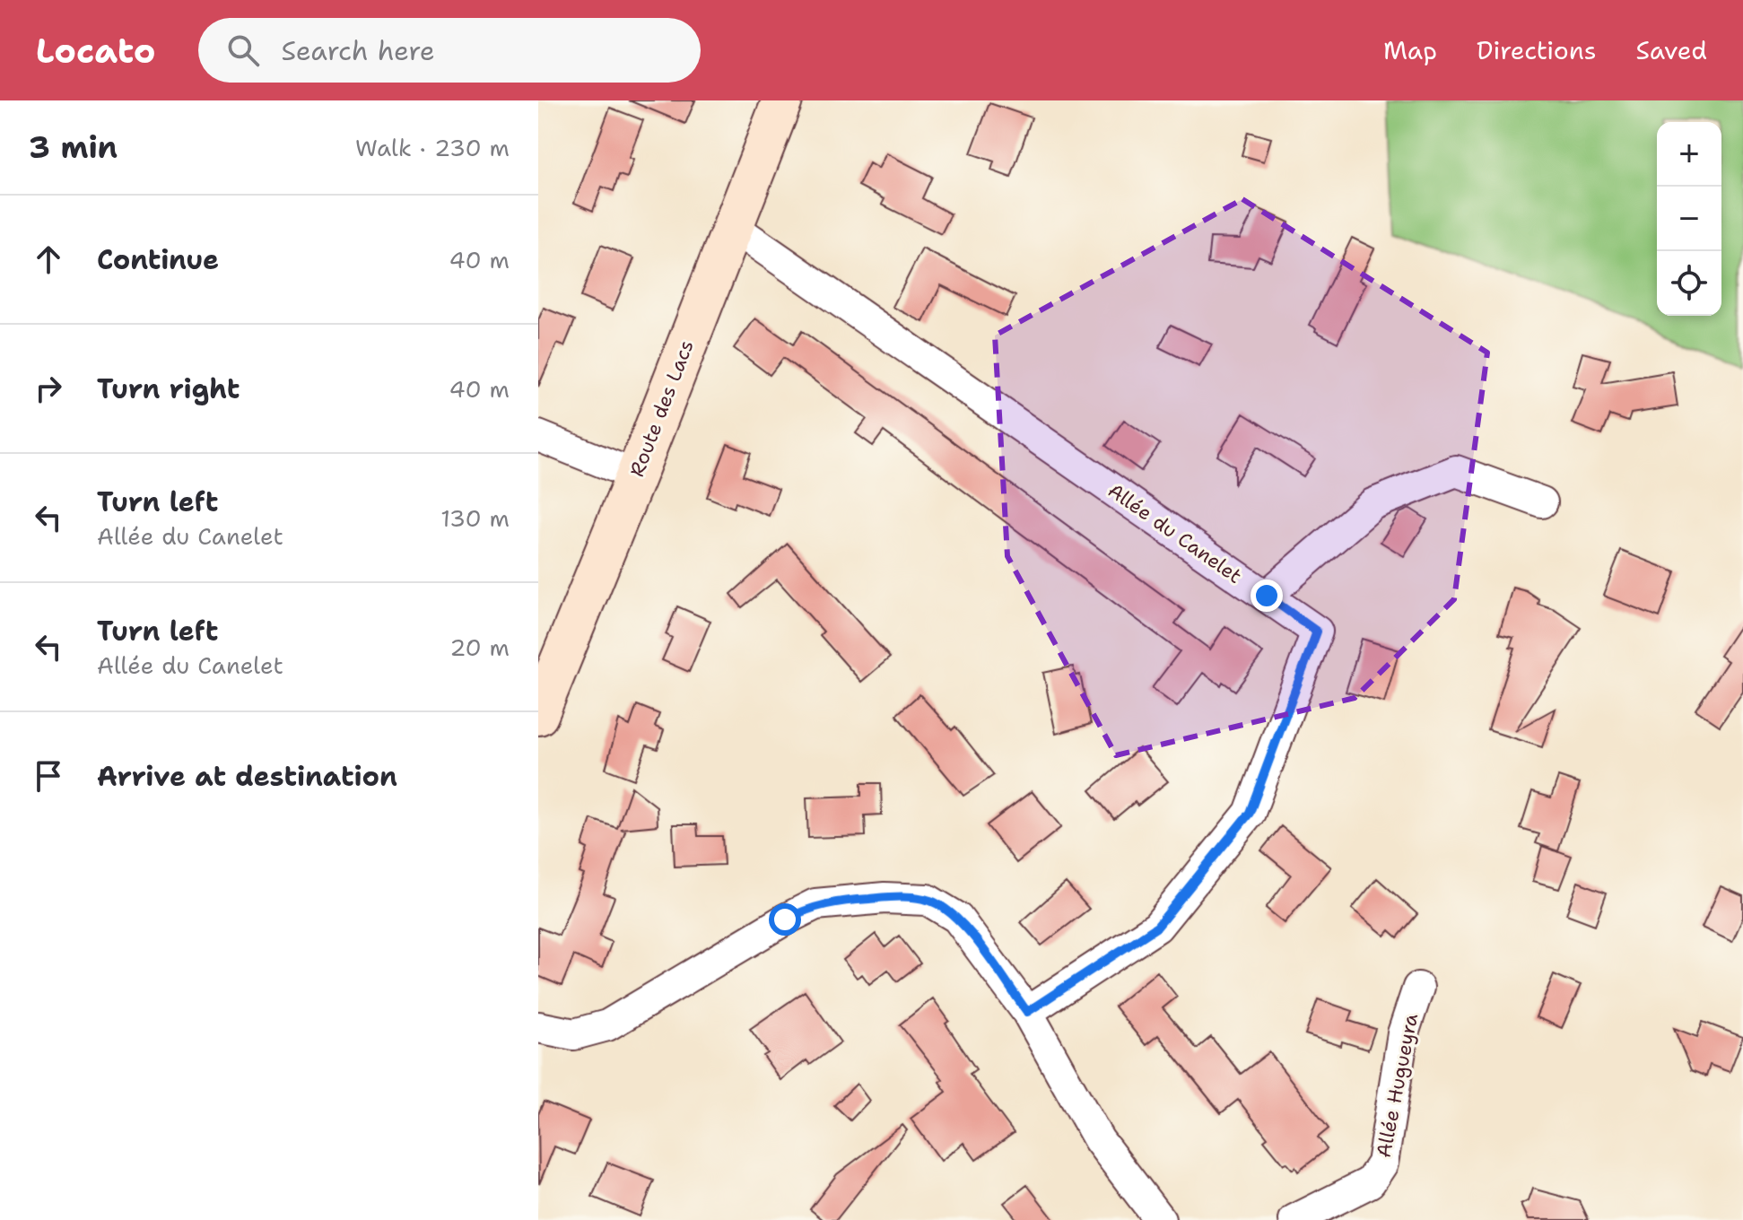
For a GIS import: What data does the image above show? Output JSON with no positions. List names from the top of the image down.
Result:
{
  "streets": {
    "main road": ["Route des Lacs"],
    "street": ["Allée du Canelet", "Allée Hugueyra"]
  },
  "crossings": [
    ["Route des Lacs", "Allée du Canelet"]
  ],
  "page": {
    "header": "Locato",
    "search": "Search here",
    "nav": ["Map", "Directions", "Saved"],
    "heading": ["3 min", "Walk · 230 m"],
    "map_buttons": ["+", "−"],
    "list": [
      ["Continue", "40 m"],
      ["Turn right", "40 m"],
      ["Turn left", "Allée du Canelet", "130 m"],
      ["Turn left", "Allée du Canelet", "20 m"],
      "Arrive at destination"
    ]
  }
}
